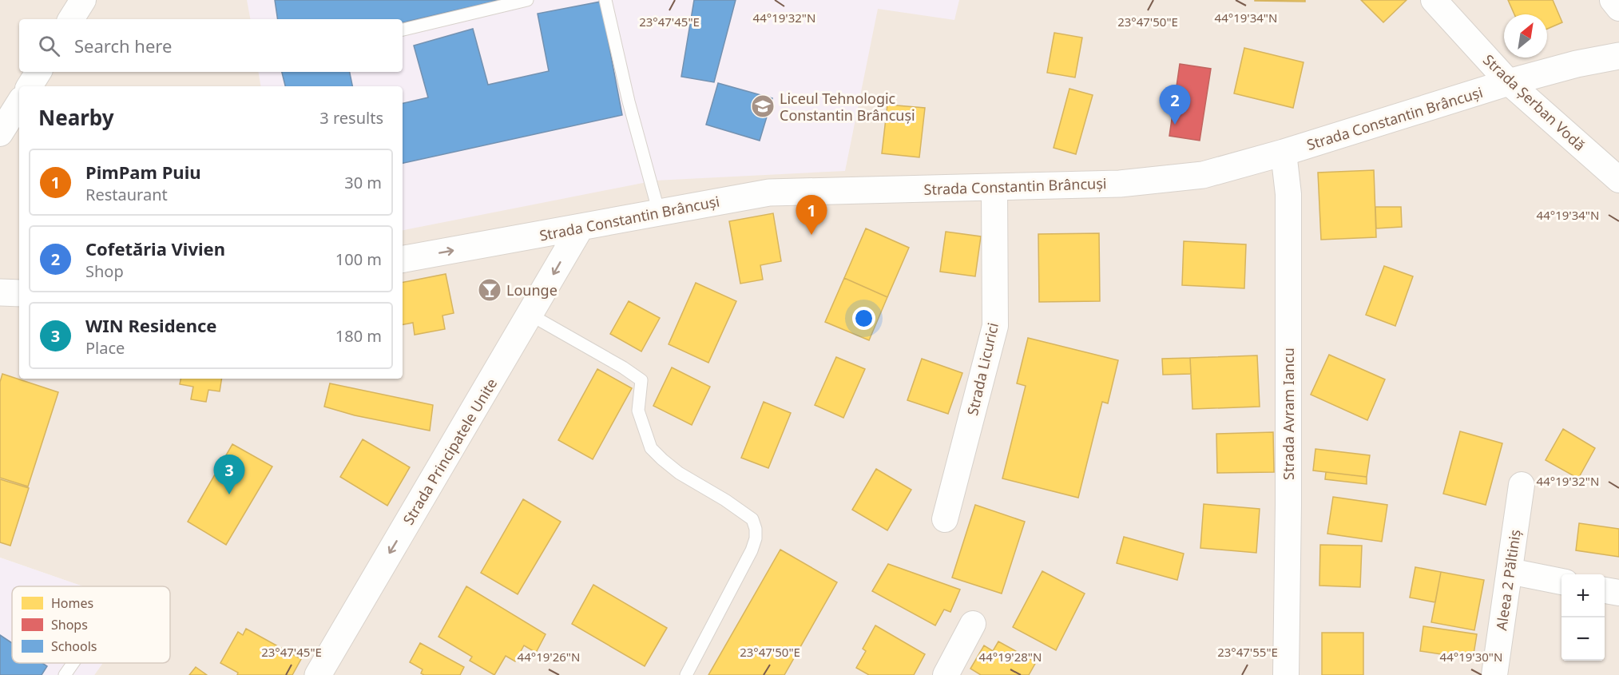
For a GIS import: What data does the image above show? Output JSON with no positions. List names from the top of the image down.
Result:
{
  "streets": {
    "street": [
      "Strada Șerban Vodă",
      "Strada Constantin Brâncuși",
      "Strada Licurici",
      "Strada Avram Iancu",
      "Strada Principatele Unite",
      "Aleea 2 Păltiniș"
    ]
  },
  "crossings": [
    ["Strada Șerban Vodă", "Strada Constantin Brâncuși"],
    ["Strada Constantin Brâncuși", "Strada Licurici"],
    ["Strada Constantin Brâncuși", "Strada Avram Iancu"],
    ["Strada Constantin Brâncuși", "Strada Principatele Unite"]
  ],
  "one_way": ["Strada Principatele Unite"],
  "places": {
    "school or university": ["Liceul Tehnologic Constantin Brâncuși"],
    "bar": ["Lounge"]
  },
  "legend": ["Homes", "Shops", "Schools"],
  "north": "top right",
  "page": {
    "search": "Search here",
    "pins": ["2", "1", "3"],
    "heading": ["Nearby", "3 results"],
    "list": [
      {
        "mark": "1",
        "name": "PimPam Puiu",
        "note": "Restaurant",
        "value": "30 m"
      },
      {
        "mark": "2",
        "name": "Cofetăria Vivien",
        "note": "Shop",
        "value": "100 m"
      },
      {
        "mark": "3",
        "name": "WIN Residence",
        "note": "Place",
        "value": "180 m"
      }
    ],
    "map_buttons": ["+", "−"]
  },
  "coordinates": [
    "44°19'34\"N",
    "44°19'32\"N",
    "23°47'45\"E",
    "23°47'50\"E",
    "23°47'55\"E",
    "44°19'26\"N",
    "44°19'28\"N",
    "44°19'30\"N"
  ]
}
